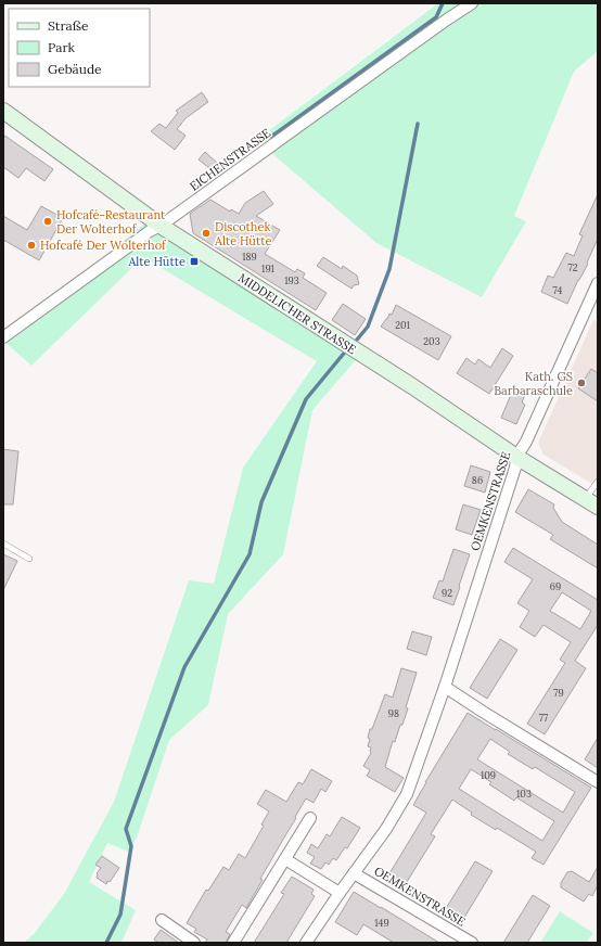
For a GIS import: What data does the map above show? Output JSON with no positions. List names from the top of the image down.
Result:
{
  "streets": {
    "street": ["EICHENSTRASSE", "MIDDELICHER STRASSE", "OEMKENSTRASSE"]
  },
  "crossings": [
    ["EICHENSTRASSE", "MIDDELICHER STRASSE"],
    ["MIDDELICHER STRASSE", "OEMKENSTRASSE"]
  ],
  "places": {
    "other": [
      "Hofcafé-Restaurant Der Wolterhof",
      "Discothek Alte Hütte",
      "Hofcafé Der Wolterhof",
      "Kath. GS Barbaraschule"
    ],
    "transit": ["Alte Hütte"]
  },
  "house_numbers": [
    "189",
    "72",
    "191",
    "193",
    "74",
    "201",
    "203",
    "86",
    "69",
    "92",
    "79",
    "98",
    "77",
    "109",
    "103",
    "149"
  ],
  "legend": ["Straße", "Park", "Gebäude"]
}
